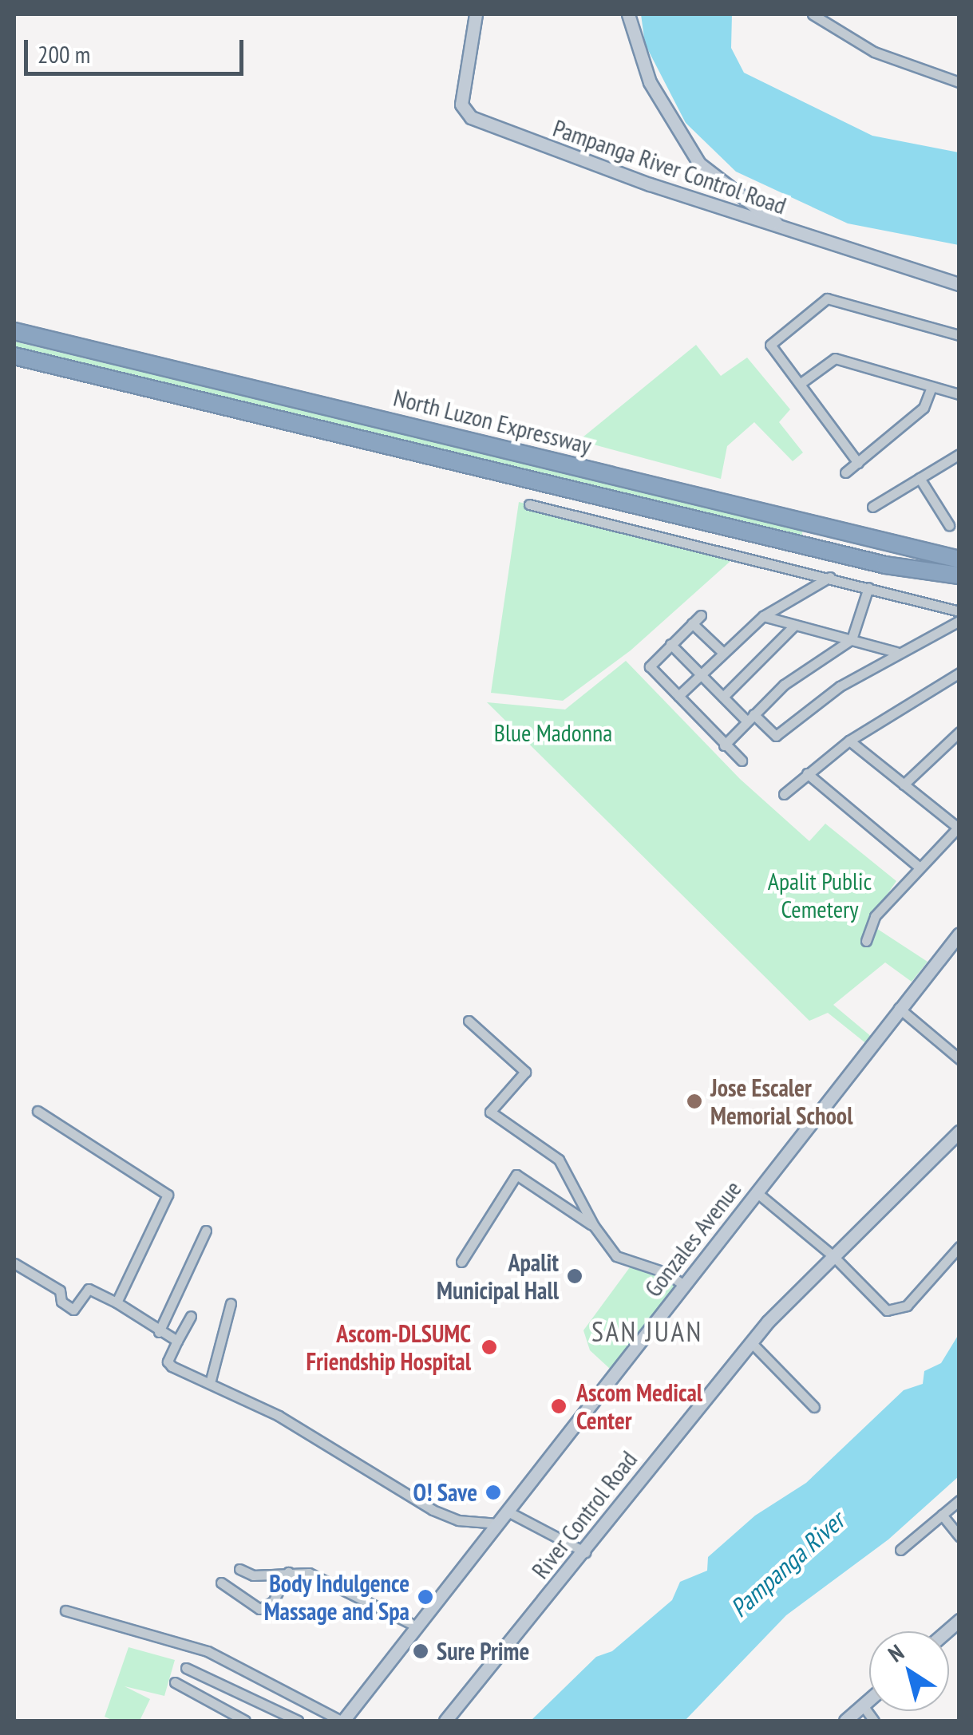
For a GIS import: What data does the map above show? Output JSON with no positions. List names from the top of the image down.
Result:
{
  "streets": {
    "highway": ["North Luzon Expressway"],
    "main road": ["Pampanga River Control Road", "Gonzales Avenue", "River Control Road"]
  },
  "districts": ["SAN JUAN"],
  "water": ["Pampanga River"],
  "parks": ["Blue Madonna", "Apalit Public Cemetery"],
  "places": [
    "Jose Escaler Memorial School",
    "Apalit Municipal Hall",
    "Ascom-DLSUMC Friendship Hospital",
    "Ascom Medical Center",
    "O! Save",
    "Body Indulgence Massage and Spa",
    "Sure Prime"
  ],
  "scale_bar": "200 m",
  "north": "top left"
}
